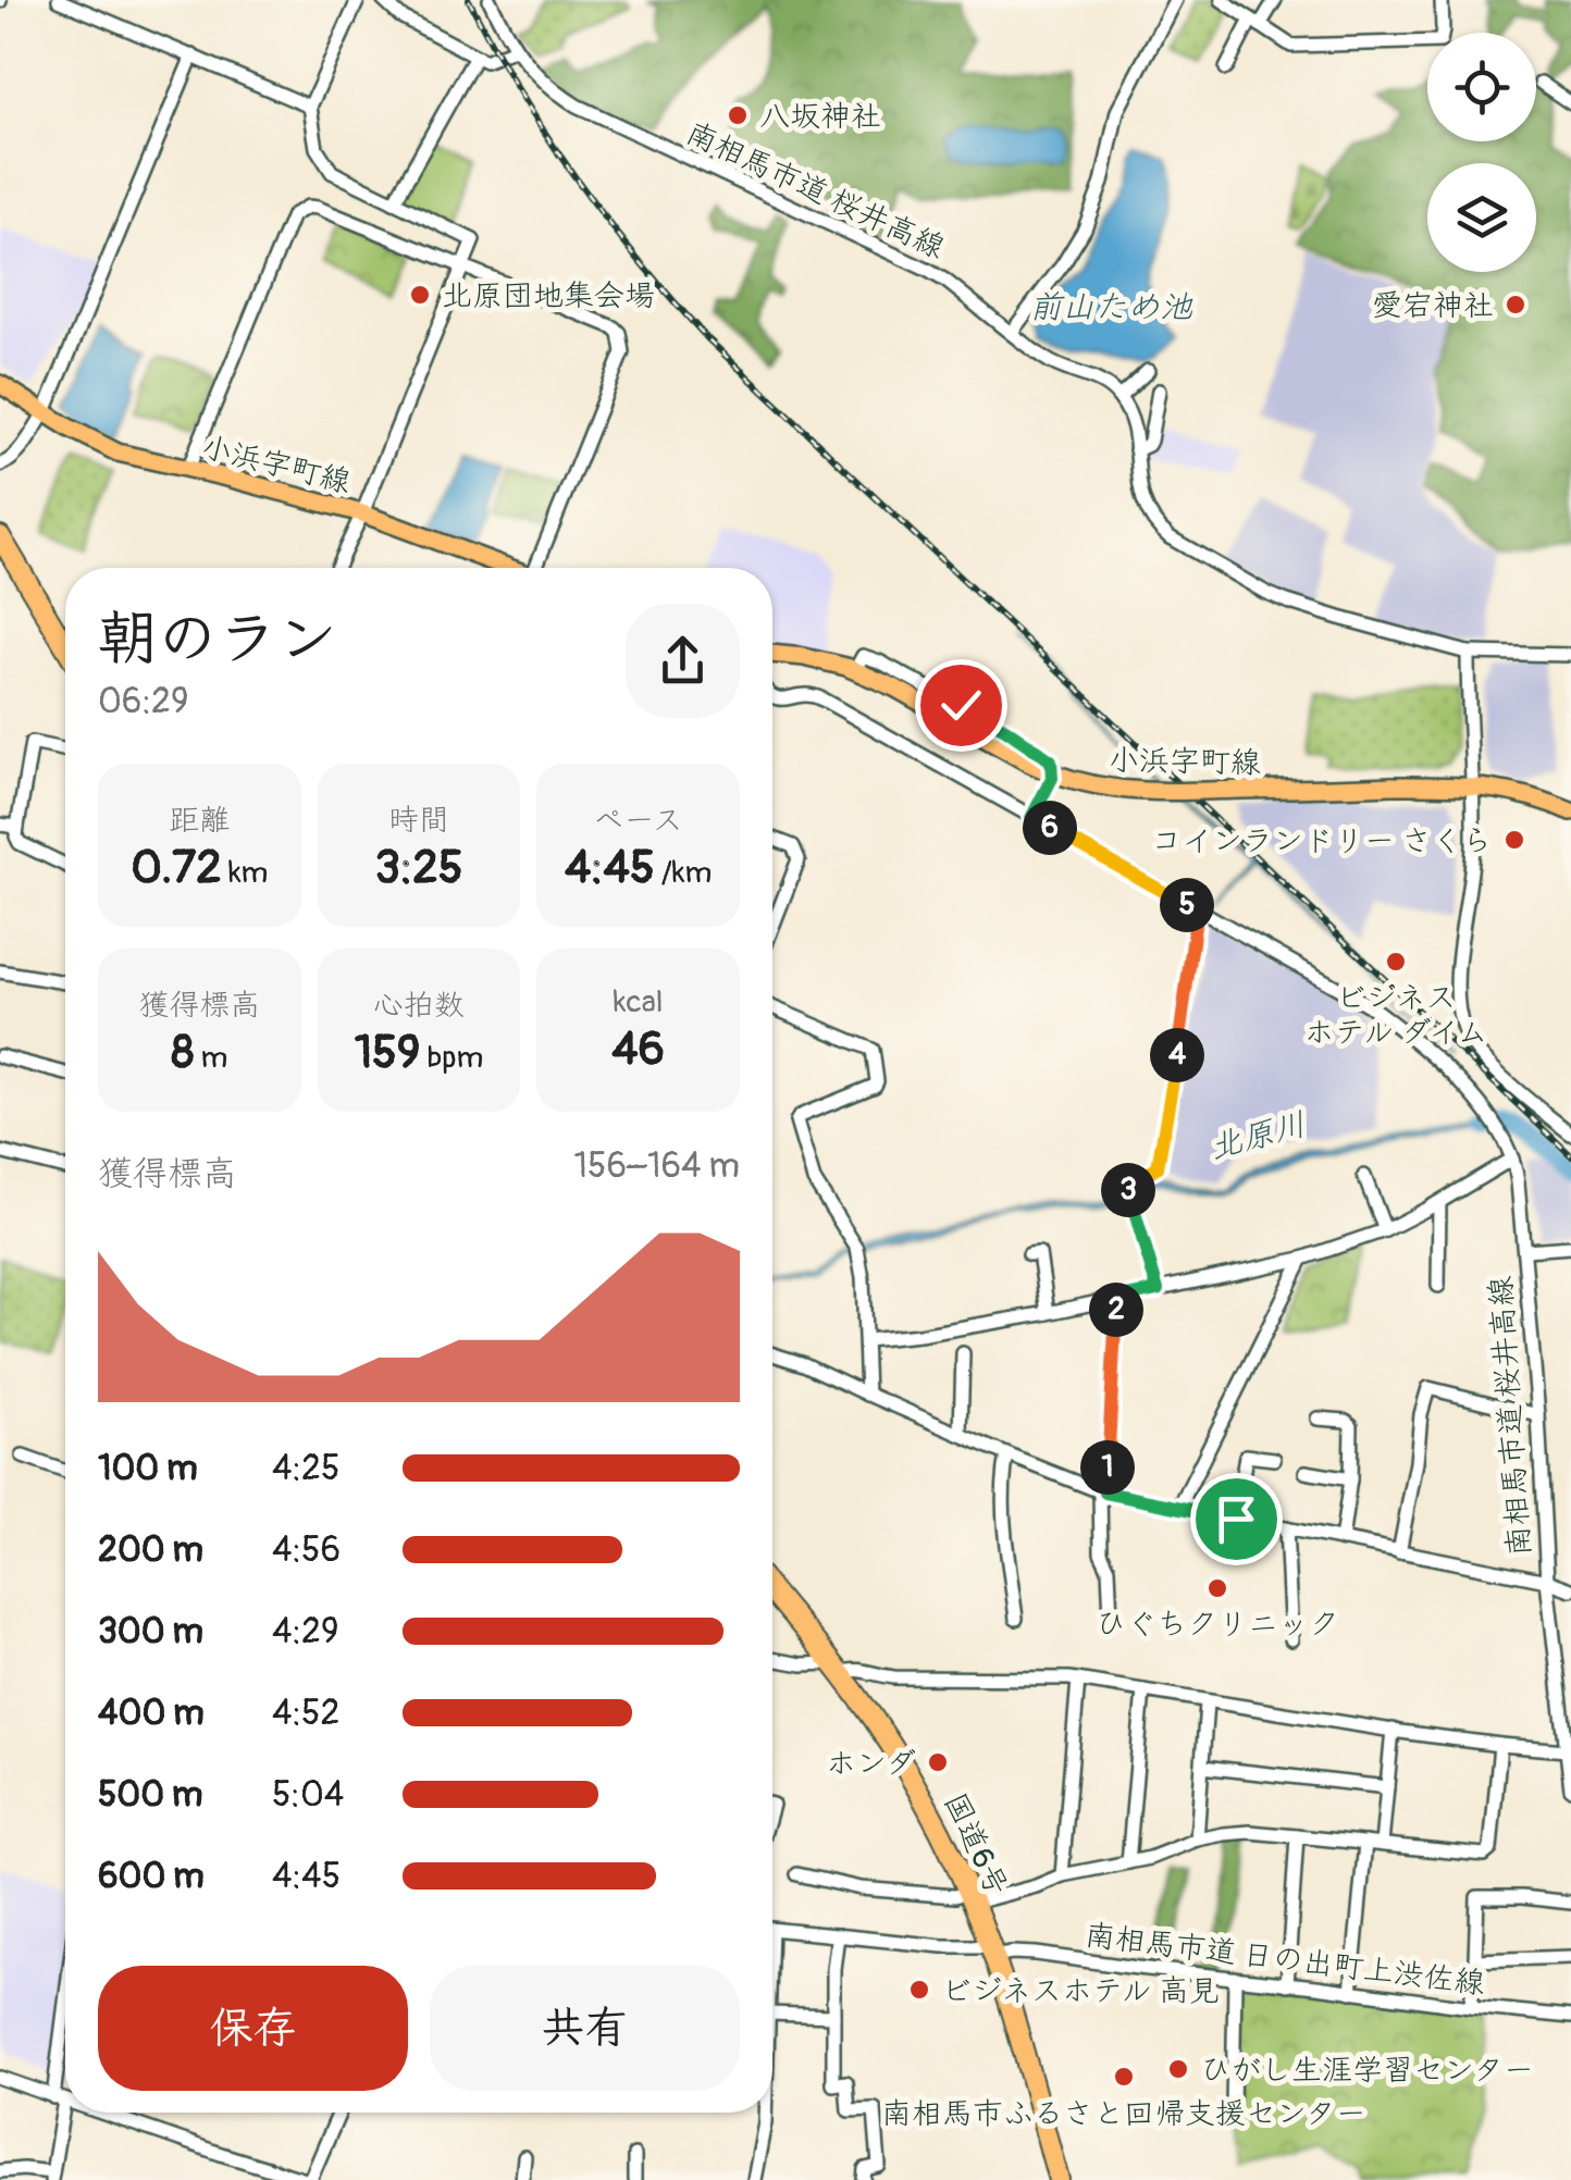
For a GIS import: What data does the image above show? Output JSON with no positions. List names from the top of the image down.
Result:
{
  "streets": {
    "highway": ["国道6号"],
    "main road": ["小浜字町線"],
    "street": ["南相馬市道 桜井高線", "南相馬市道 日の出町上渋佐線"]
  },
  "crossings": [
    ["国道6号", "南相馬市道 日の出町上渋佐線"]
  ],
  "water": ["前山ため池", "北原川"],
  "places": [
    "八坂神社",
    "北原団地集会場",
    "愛宕神社",
    "コインランドリー さくら",
    "ビジネス ホテル ダイム",
    "ひぐちクリニック",
    "ホンダ",
    "ビジネスホテル 高見",
    "ひがし生涯学習センター",
    "南相馬市ふるさと回帰支援センター"
  ],
  "page": {
    "heading": ["朝のラン", "06:29"],
    "stats": [
      ["距離", "0.72 km"],
      ["時間", "3:25"],
      ["ペース", "4:45 /km"],
      ["獲得標高", "8 m"],
      ["心拍数", "159 bpm"],
      ["kcal", "46"]
    ],
    "pins": [
      "6",
      "5",
      "4",
      "3",
      "2",
      "1"
    ],
    "chart": ["獲得標高", "156–164 m"],
    "list": [
      {
        "name": "100 m",
        "note": "4:25"
      },
      {
        "name": "200 m",
        "note": "4:56"
      },
      {
        "name": "300 m",
        "note": "4:29"
      },
      {
        "name": "400 m",
        "note": "4:52"
      },
      {
        "name": "500 m",
        "note": "5:04"
      },
      {
        "name": "600 m",
        "note": "4:45"
      }
    ],
    "buttons": ["保存", "共有"]
  }
}
